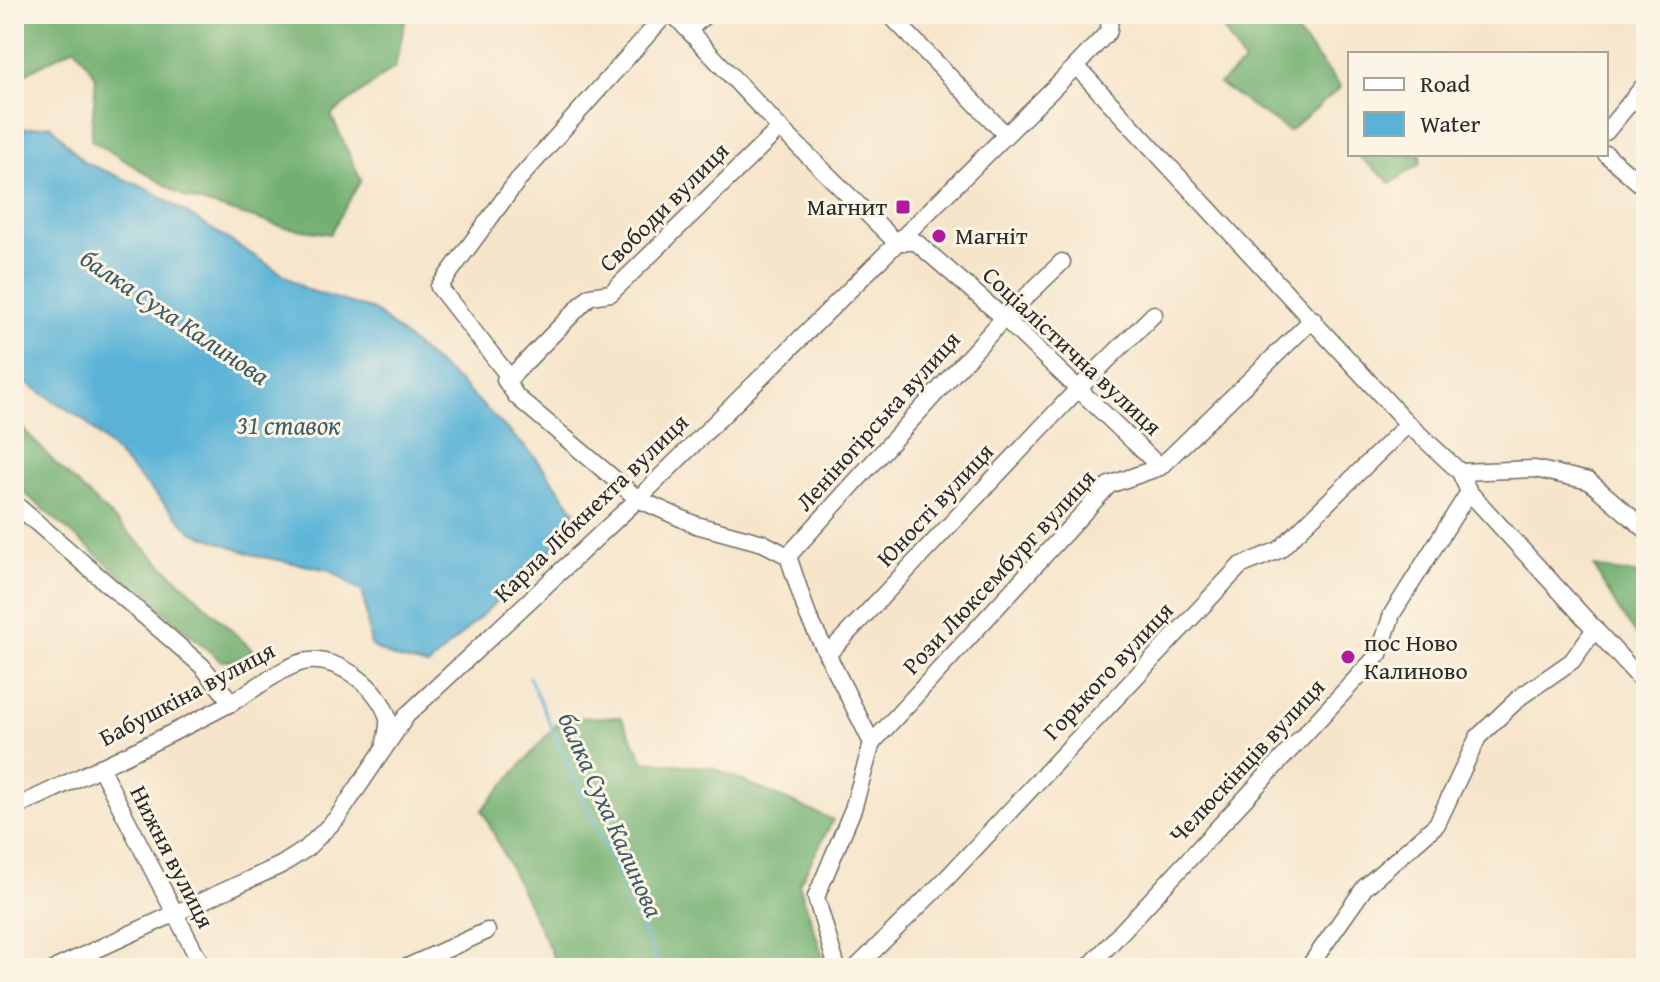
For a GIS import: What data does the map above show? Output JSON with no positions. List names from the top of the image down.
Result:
{
  "streets": {
    "street": [
      "Свободи вулиця",
      "Соціалістична вулиця",
      "Леніногірська вулиця",
      "Юності вулиця",
      "Карла Лібкнехта вулиця",
      "Рози Люксембург вулиця",
      "Горького вулиця",
      "Бабушкіна вулиця",
      "Челюскінців вулиця",
      "Нижня вулиця"
    ]
  },
  "crossings": [
    ["Свободи вулиця", "Соціалістична вулиця"],
    ["Соціалістична вулиця", "Леніногірська вулиця"],
    ["Соціалістична вулиця", "Юності вулиця"],
    ["Соціалістична вулиця", "Карла Лібкнехта вулиця"],
    ["Соціалістична вулиця", "Рози Люксембург вулиця"],
    ["Карла Лібкнехта вулиця", "Бабушкіна вулиця"],
    ["Карла Лібкнехта вулиця", "Нижня вулиця"],
    ["Бабушкіна вулиця", "Нижня вулиця"]
  ],
  "water": ["балка Суха Калинова", "31 ставок"],
  "places": {
    "transit": ["Магнит"],
    "other": ["Магніт", "пос Ново Калиново"]
  },
  "legend": ["Road", "Water"]
}
